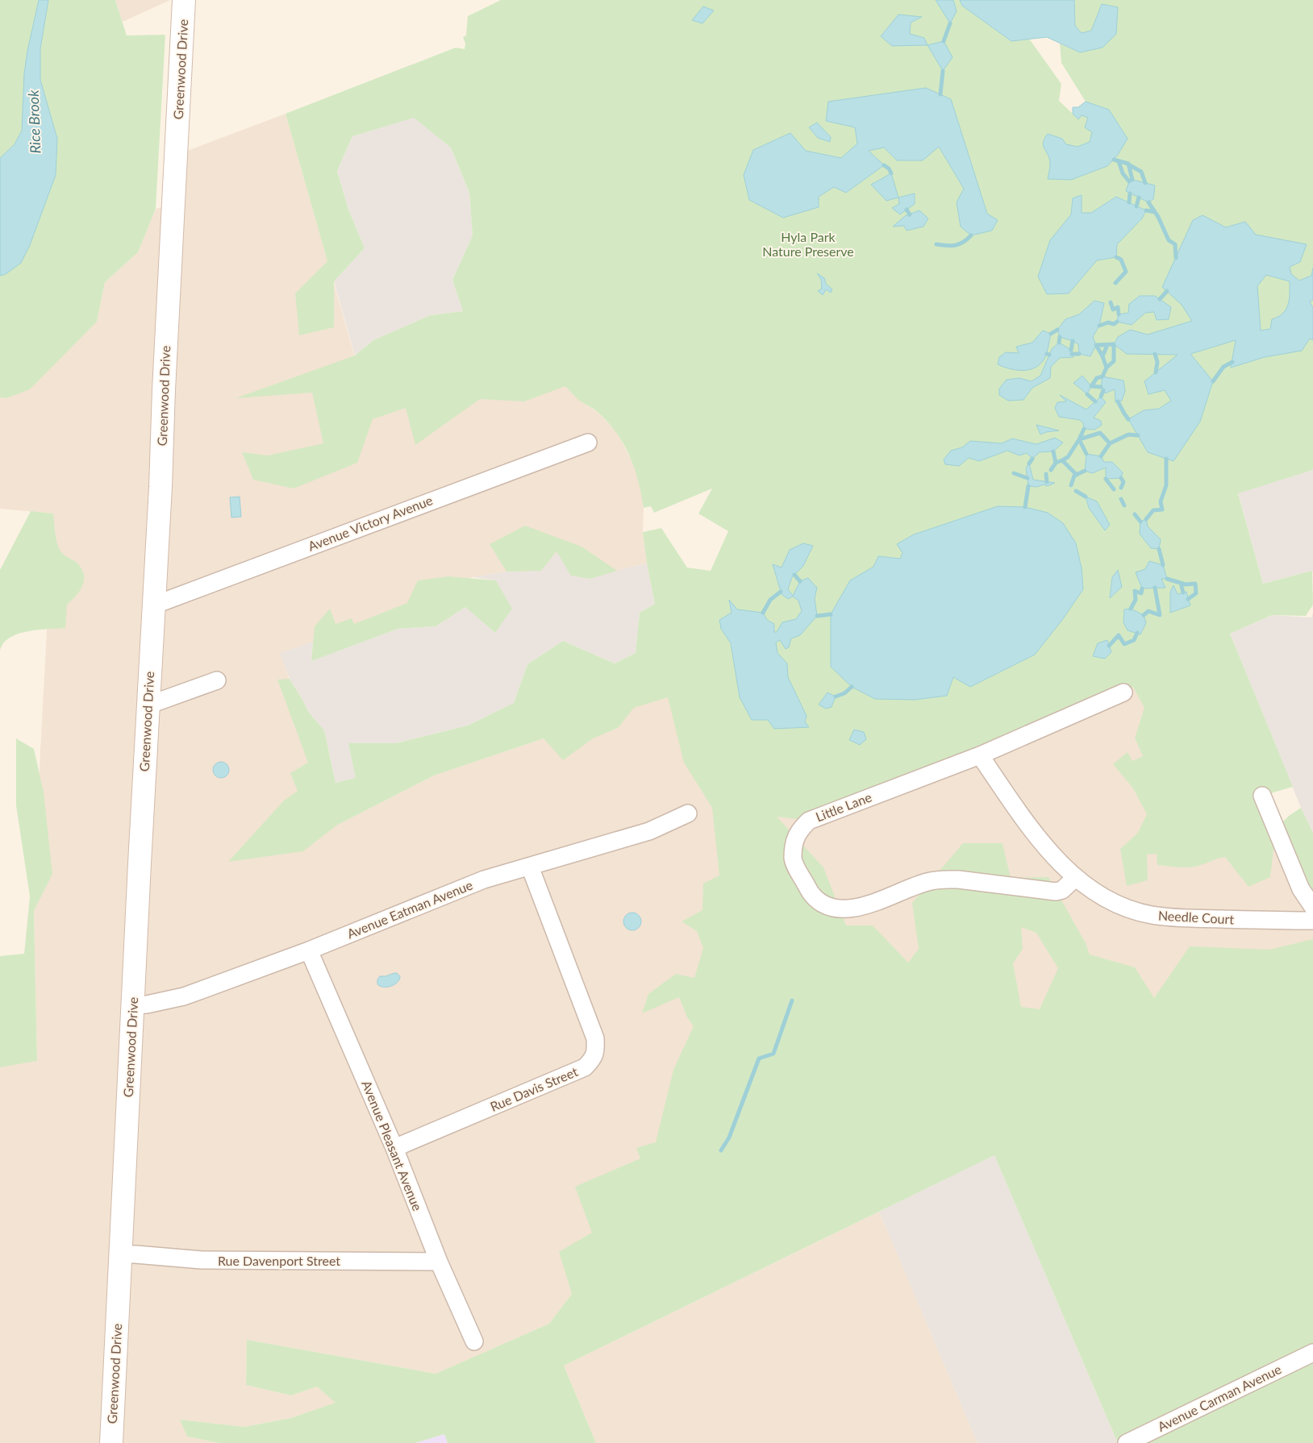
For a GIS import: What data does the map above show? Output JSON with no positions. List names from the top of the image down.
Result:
{
  "streets": {
    "main road": ["Greenwood Drive"],
    "street": [
      "Avenue Victory Avenue",
      "Little Lane",
      "Avenue Eatman Avenue",
      "Needle Court",
      "Rue Davis Street",
      "Avenue Pleasant Avenue",
      "Rue Davenport Street",
      "Avenue Carman Avenue"
    ]
  },
  "crossings": [
    ["Greenwood Drive", "Avenue Victory Avenue"],
    ["Greenwood Drive", "Avenue Eatman Avenue"],
    ["Greenwood Drive", "Rue Davenport Street"],
    ["Little Lane", "Needle Court"],
    ["Avenue Eatman Avenue", "Rue Davis Street"],
    ["Avenue Eatman Avenue", "Avenue Pleasant Avenue"],
    ["Rue Davis Street", "Avenue Pleasant Avenue"],
    ["Avenue Pleasant Avenue", "Rue Davenport Street"]
  ],
  "water": ["Rice Brook"],
  "parks": ["Hyla Park Nature Preserve"]
}
